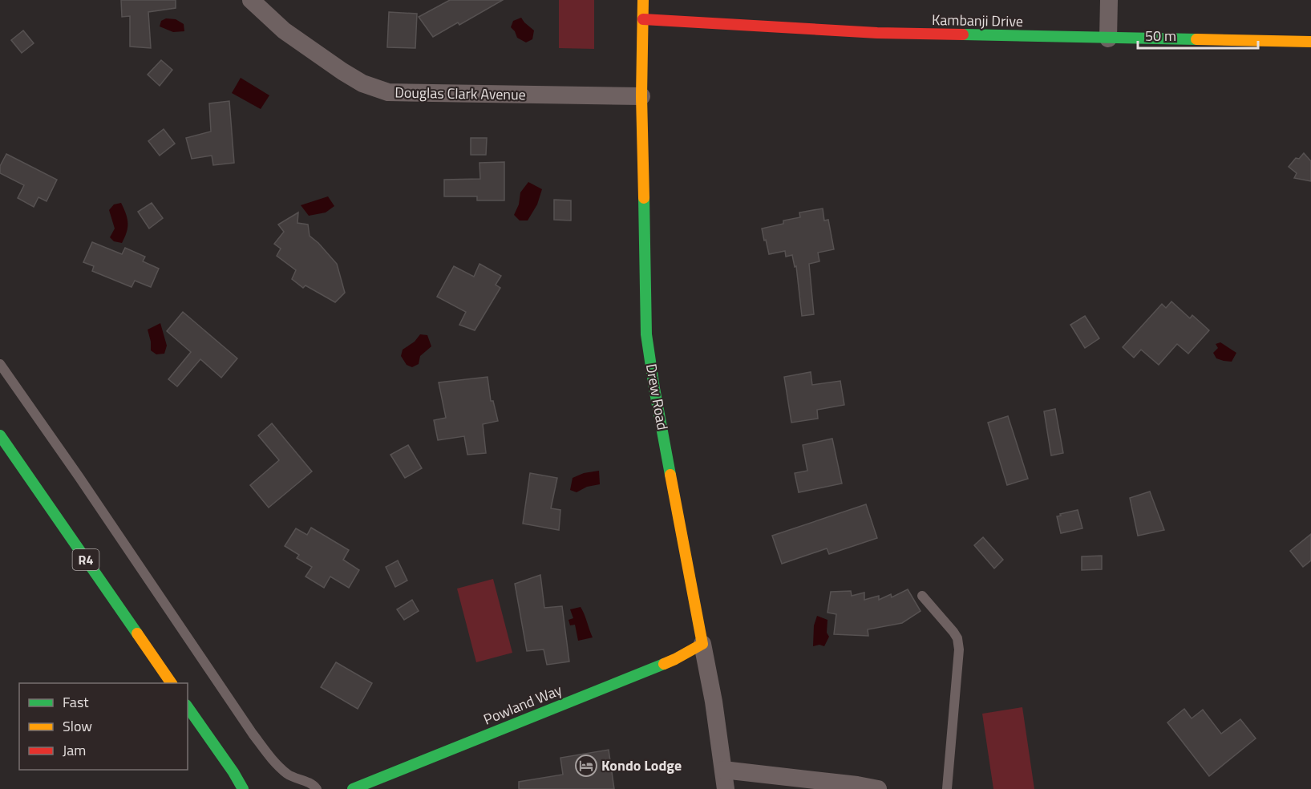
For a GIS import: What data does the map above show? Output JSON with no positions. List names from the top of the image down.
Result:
{
  "streets": {
    "main road": [
      "Kambanji Drive",
      "Drew Road",
      "R4",
      "Powland Way"
    ],
    "street": ["Douglas Clark Avenue"]
  },
  "crossings": [
    ["Kambanji Drive", "Drew Road"],
    ["Douglas Clark Avenue", "Drew Road"],
    ["Drew Road", "Powland Way"]
  ],
  "places": {
    "hotel": ["Kondo Lodge"]
  },
  "legend": ["Fast", "Slow", "Jam"],
  "scale_bar": "50 m"
}
